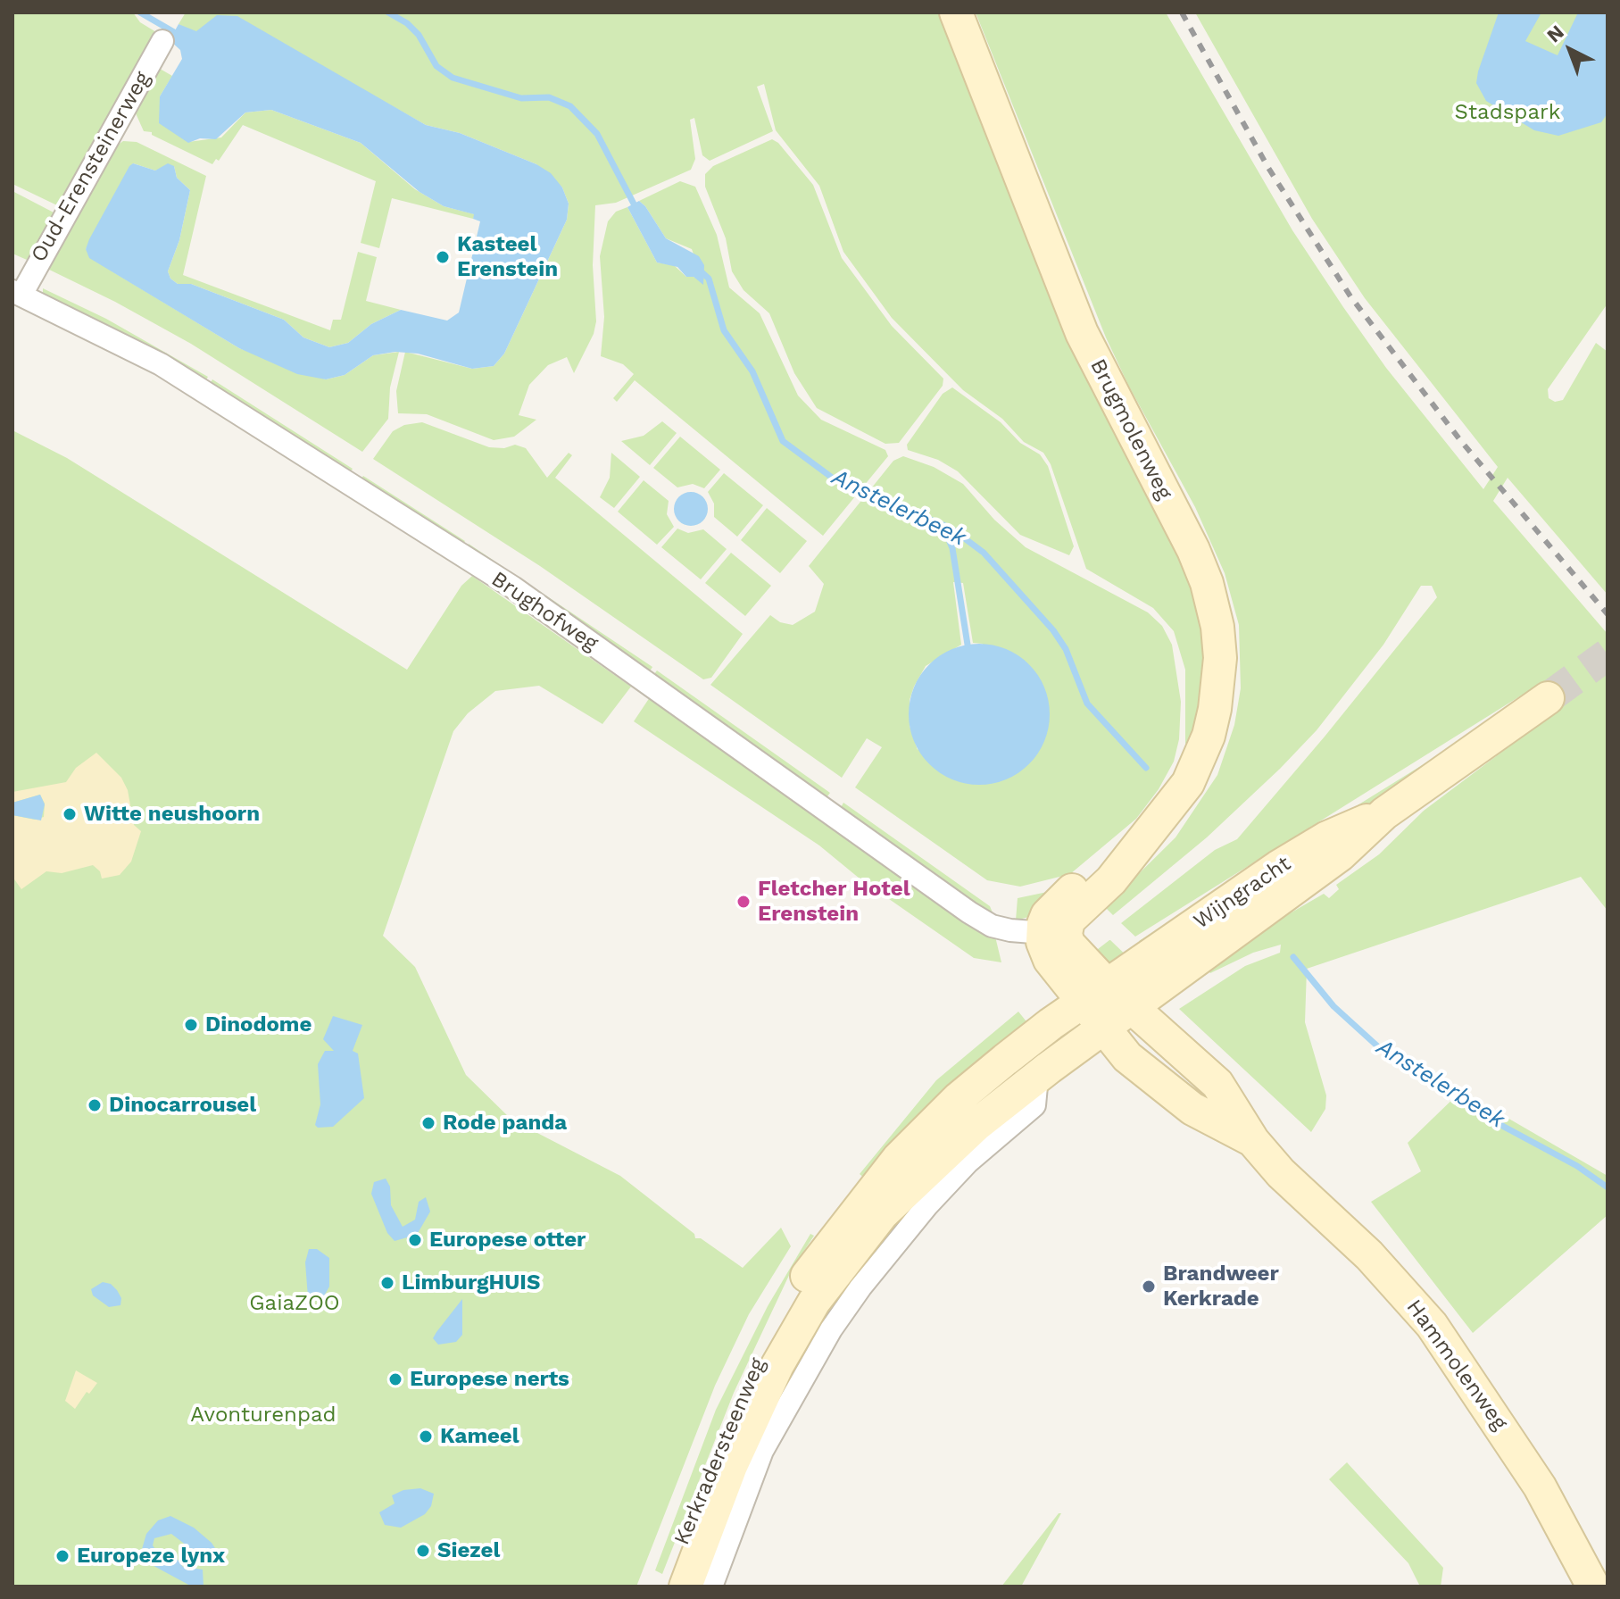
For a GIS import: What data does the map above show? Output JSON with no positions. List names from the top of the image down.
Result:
{
  "streets": {
    "main road": [
      "Brugmolenweg",
      "Wijngracht",
      "Hammolenweg",
      "Kerkradersteenweg"
    ],
    "street": ["Oud-Erensteinerweg", "Brughofweg"]
  },
  "crossings": [
    ["Oud-Erensteinerweg", "Brughofweg"],
    ["Brugmolenweg", "Brughofweg"],
    ["Brugmolenweg", "Hammolenweg"],
    ["Brughofweg", "Hammolenweg"],
    ["Wijngracht", "Hammolenweg"],
    ["Wijngracht", "Kerkradersteenweg"],
    ["Hammolenweg", "Kerkradersteenweg"]
  ],
  "water": ["Anstelerbeek"],
  "parks": ["Stadspark", "GaiaZOO", "Avonturenpad"],
  "places": [
    "Kasteel Erenstein",
    "Witte neushoorn",
    "Fletcher Hotel Erenstein",
    "Dinodome",
    "Dinocarrousel",
    "Rode panda",
    "Europese otter",
    "LimburgHUIS",
    "Brandweer Kerkrade",
    "Europese nerts",
    "Kameel",
    "Siezel",
    "Europeze lynx"
  ],
  "north": "top left"
}
